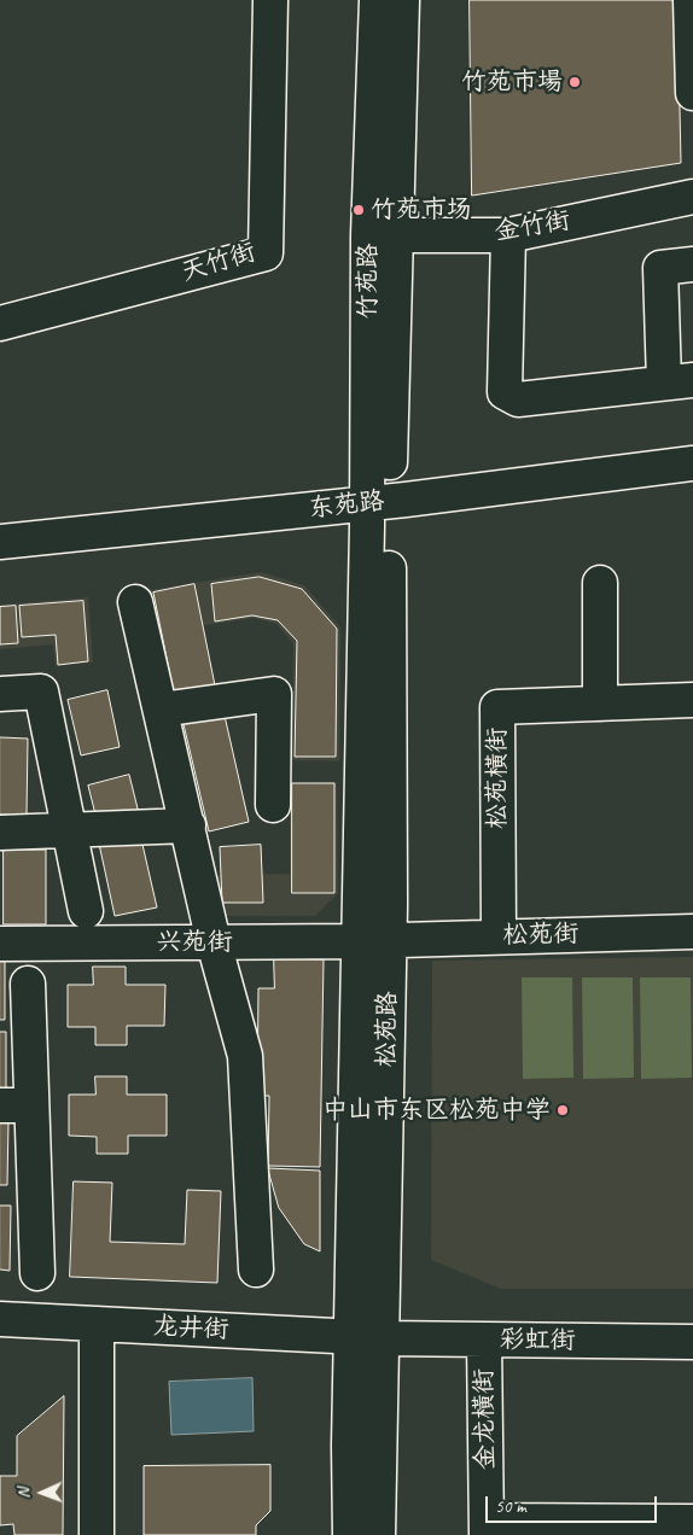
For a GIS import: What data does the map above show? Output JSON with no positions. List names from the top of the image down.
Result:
{
  "streets": {
    "street": [
      "金竹街",
      "天竹街",
      "竹苑路",
      "东苑路",
      "松苑横街",
      "松苑街",
      "兴苑街",
      "松苑路",
      "龙井街",
      "彩虹街",
      "金龙横街"
    ]
  },
  "crossings": [
    ["金竹街", "竹苑路"],
    ["竹苑路", "东苑路"],
    ["竹苑路", "松苑路"],
    ["东苑路", "松苑路"],
    ["松苑横街", "松苑街"],
    ["松苑街", "兴苑街"],
    ["松苑街", "松苑路"],
    ["兴苑街", "松苑路"],
    ["松苑路", "龙井街"],
    ["松苑路", "彩虹街"],
    ["龙井街", "彩虹街"],
    ["彩虹街", "金龙横街"]
  ],
  "places": ["竹苑市場", "竹苑市场", "中山市东区松苑中学"],
  "scale_bar": "50 m",
  "north": "left"
}
